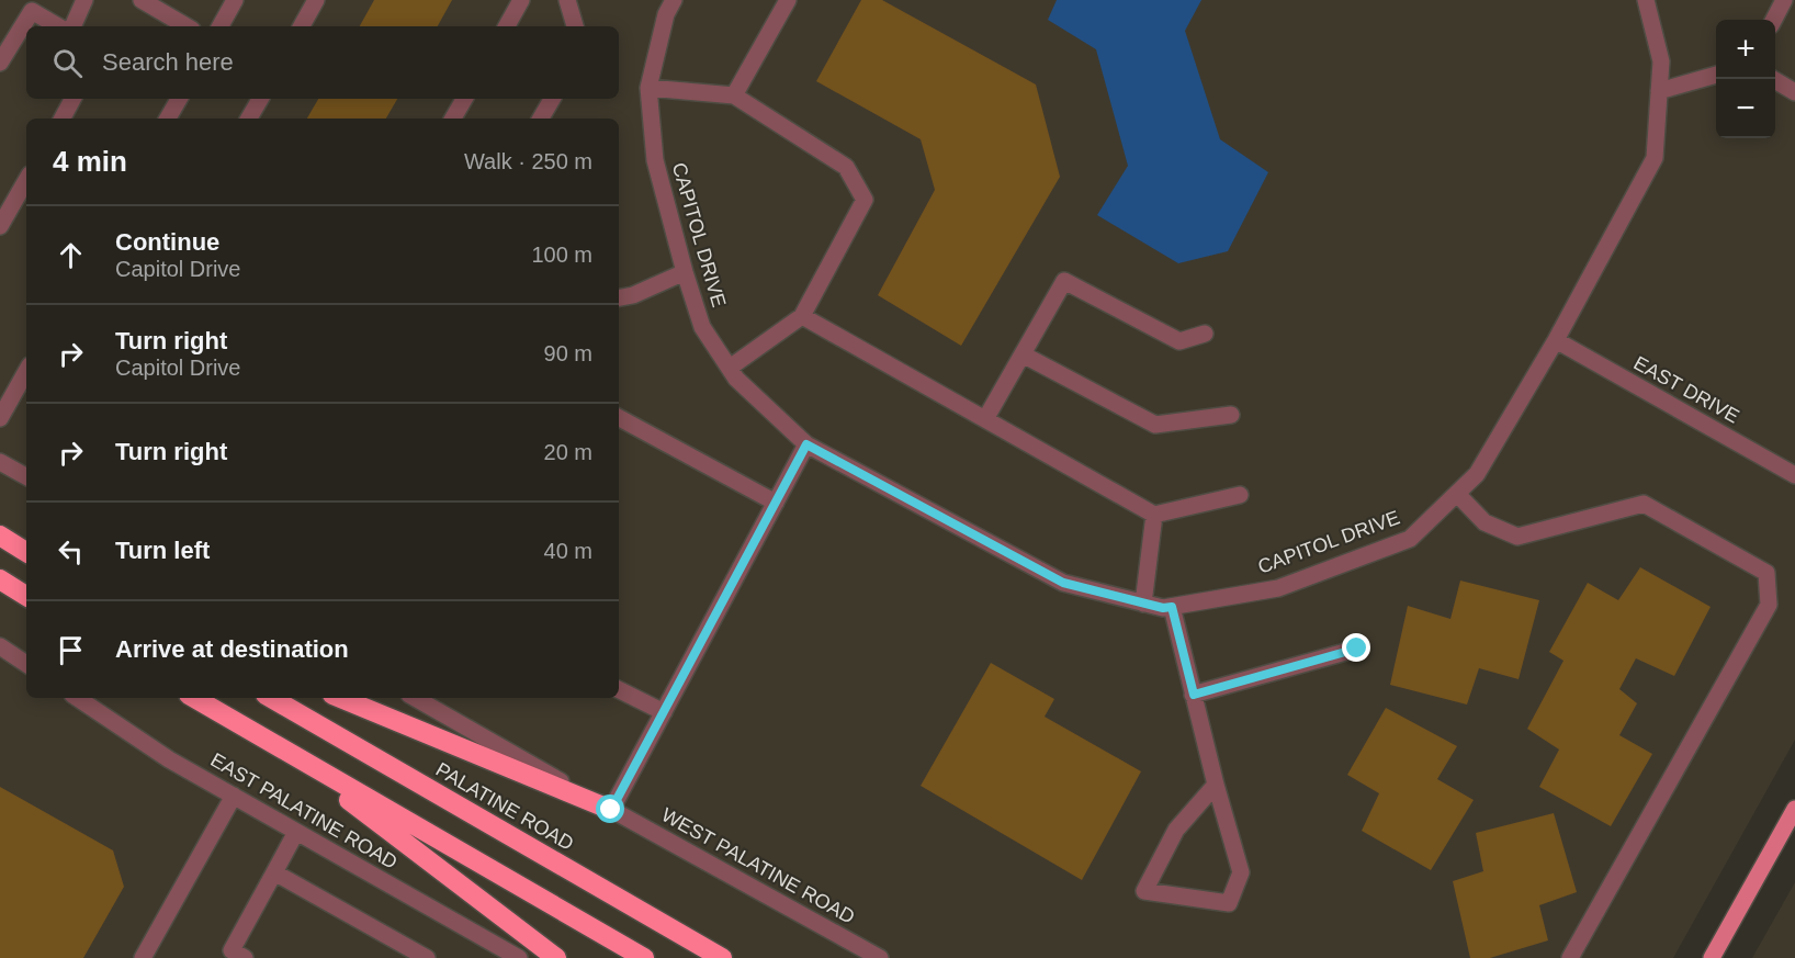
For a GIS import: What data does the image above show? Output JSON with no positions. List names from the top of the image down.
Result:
{
  "streets": {
    "highway": ["PALATINE ROAD"],
    "street": [
      "CAPITOL DRIVE",
      "EAST DRIVE",
      "EAST PALATINE ROAD",
      "WEST PALATINE ROAD"
    ]
  },
  "crossings": [
    ["CAPITOL DRIVE", "EAST DRIVE"]
  ],
  "page": {
    "map_buttons": ["+", "−"],
    "search": "Search here",
    "heading": ["4 min", "Walk · 250 m"],
    "list": [
      ["Continue", "Capitol Drive", "100 m"],
      ["Turn right", "Capitol Drive", "90 m"],
      ["Turn right", "20 m"],
      ["Turn left", "40 m"],
      "Arrive at destination"
    ]
  }
}
